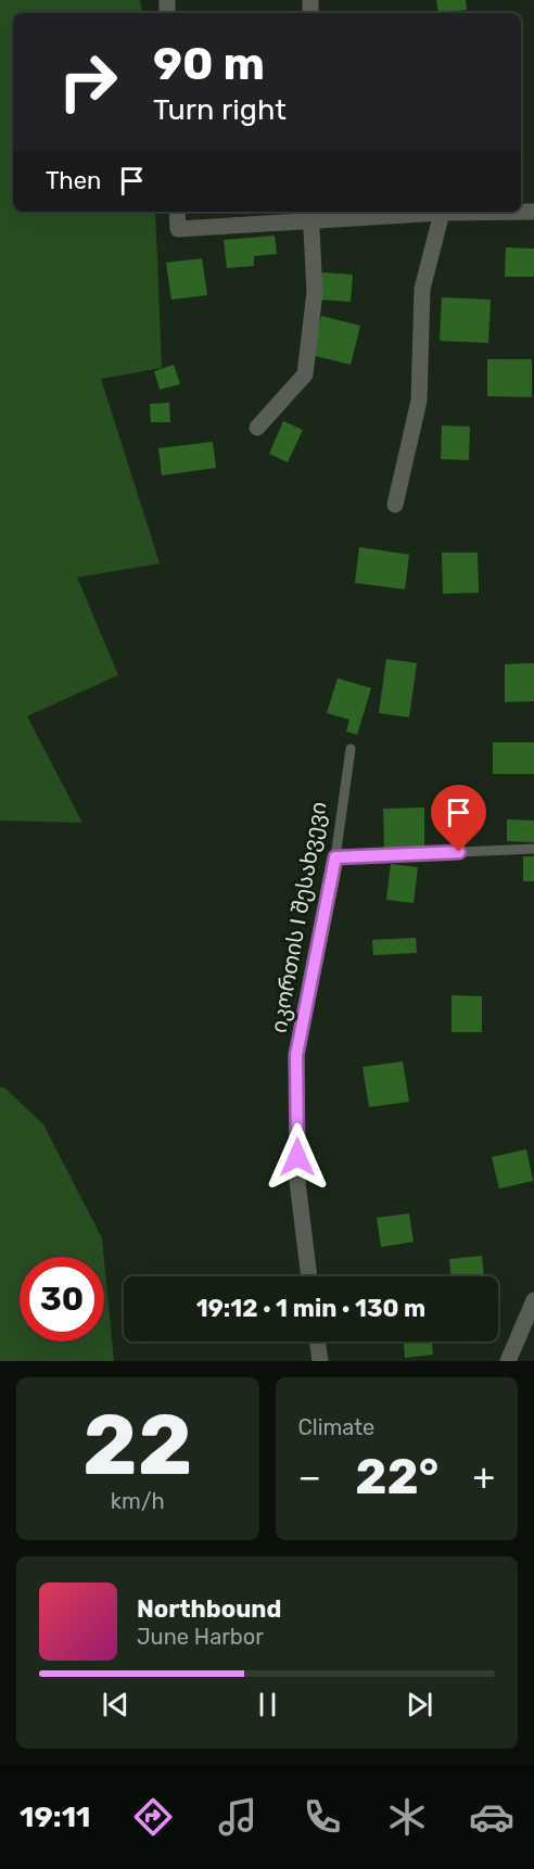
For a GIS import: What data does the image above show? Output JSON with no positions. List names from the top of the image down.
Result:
{
  "streets": {
    "street": ["იკორთის I შესახვევი"]
  },
  "page": {
    "turn": ["90 m", "Turn right"],
    "then": "Then",
    "limit": "30",
    "trip": "19:12 · 1 min · 130 m",
    "tile": [
      ["22", "km/h"],
      "Climate"
    ],
    "heat": ["−", "22°", "+"],
    "song": ["Northbound", "June Harbor"],
    "tabs": "19:11"
  }
}
